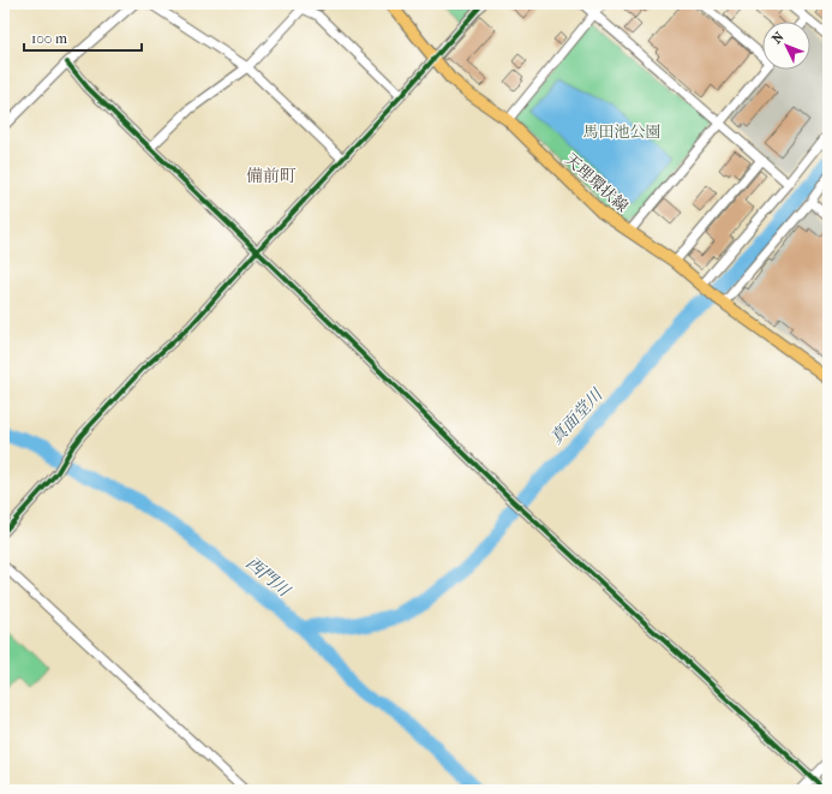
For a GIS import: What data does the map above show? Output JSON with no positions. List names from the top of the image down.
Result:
{
  "streets": {
    "main road": ["天理環状線"]
  },
  "districts": ["備前町"],
  "water": ["真面堂川", "西門川"],
  "parks": ["馬田池公園"],
  "scale_bar": "100 m",
  "north": "top left"
}
